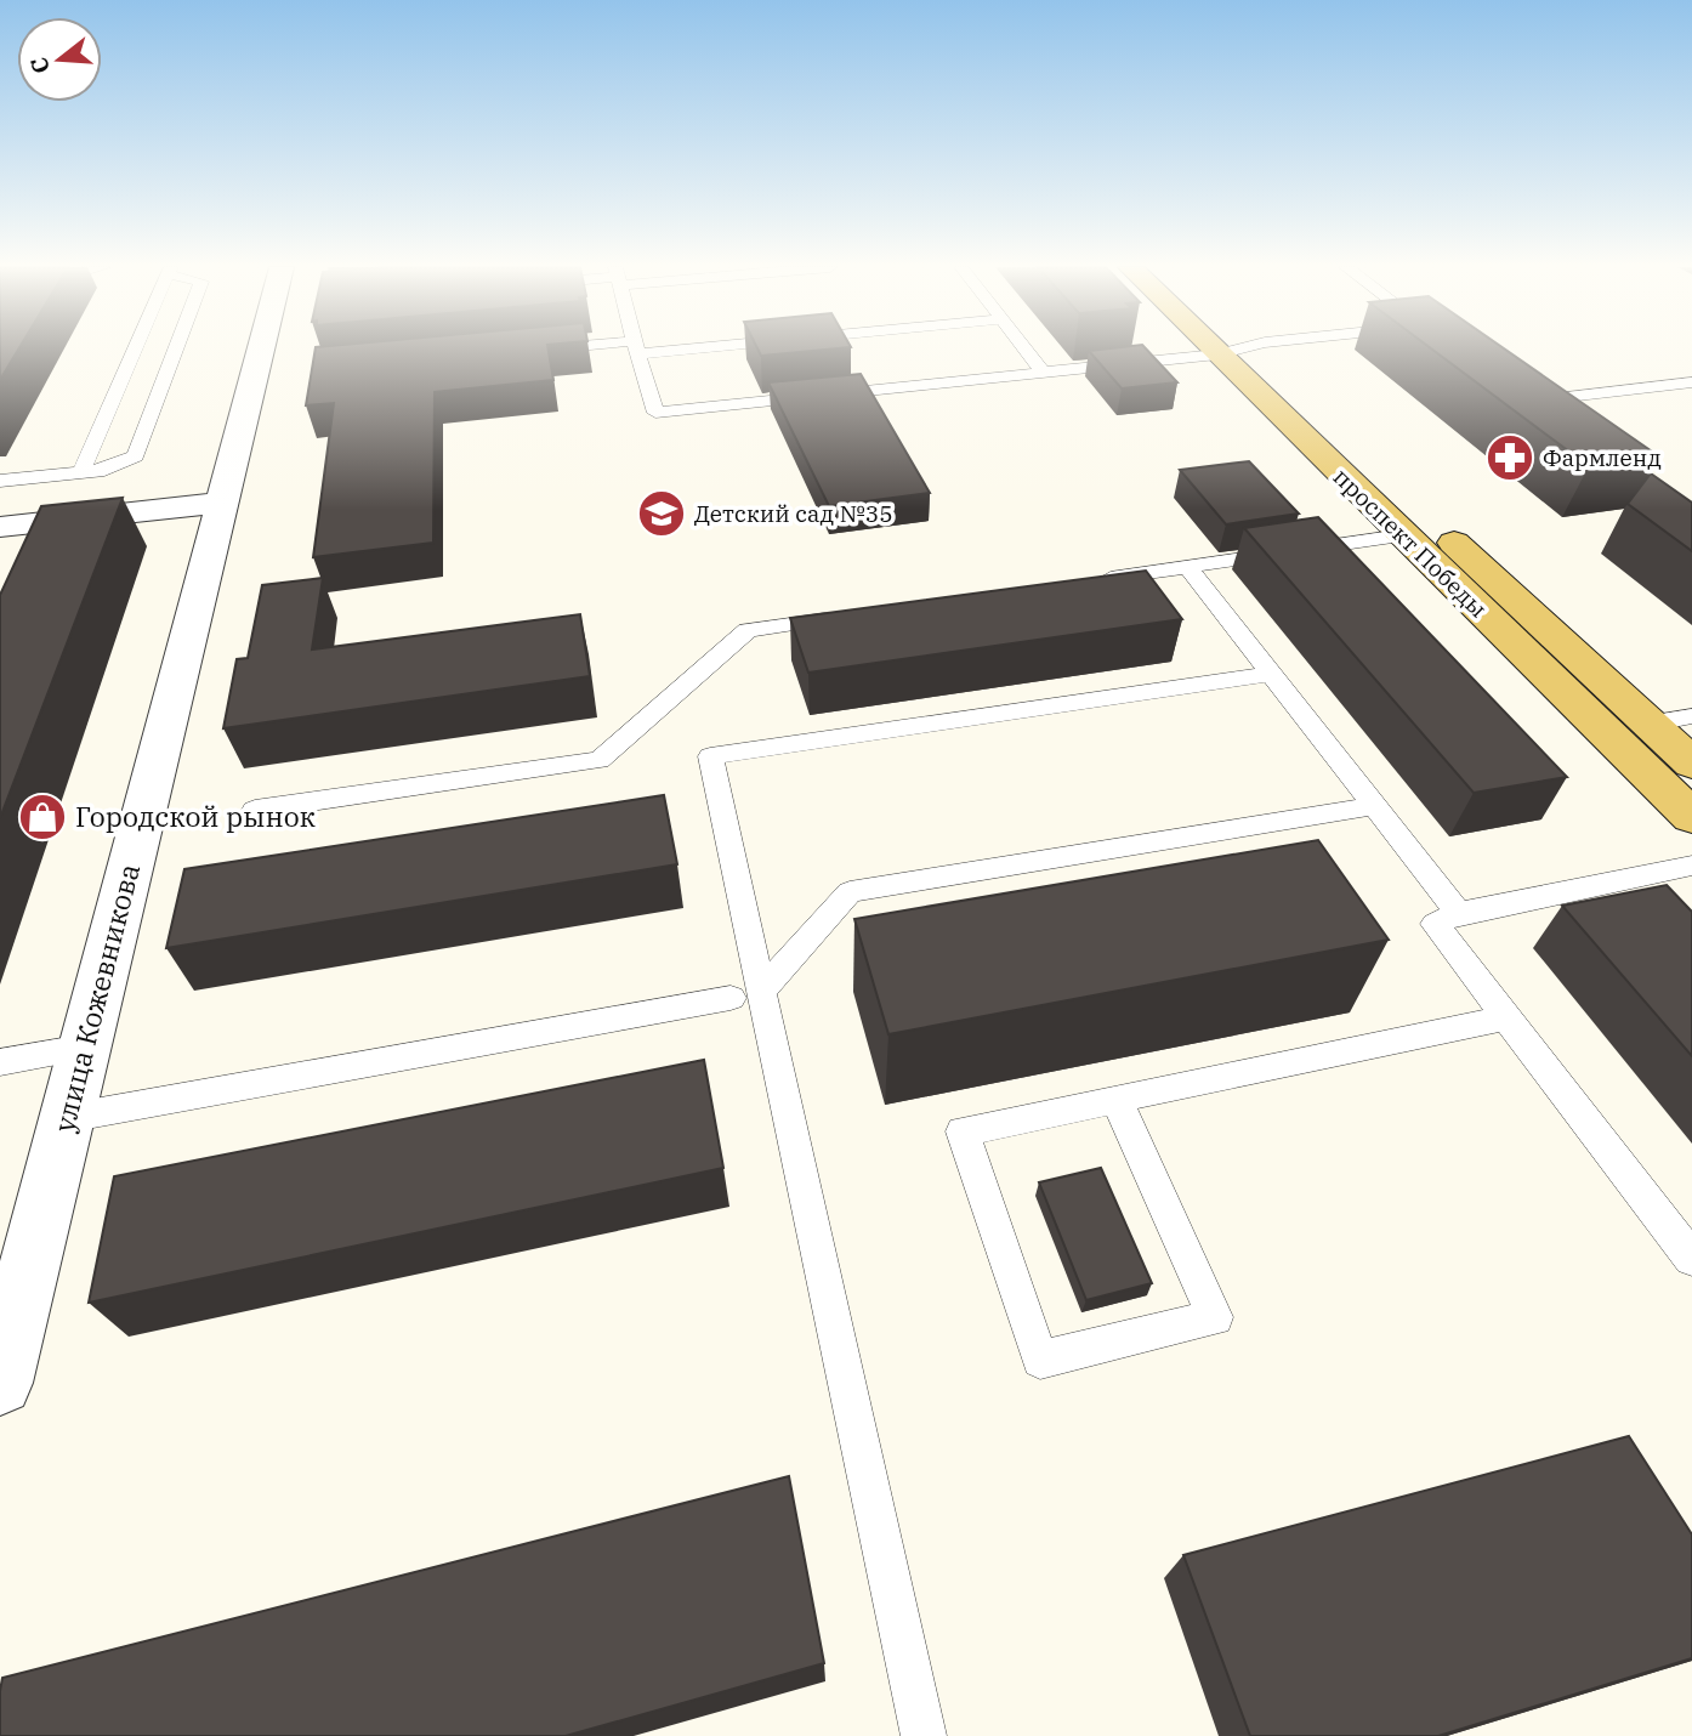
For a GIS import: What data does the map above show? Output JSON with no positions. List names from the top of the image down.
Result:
{
  "streets": {
    "main road": ["проспект Победы"],
    "street": ["улица Кожевникова"]
  },
  "places": {
    "pharmacy": ["Фармленд"],
    "school or university": ["Детский сад №35"],
    "shop": ["Городской рынок"]
  },
  "north": "left"
}
